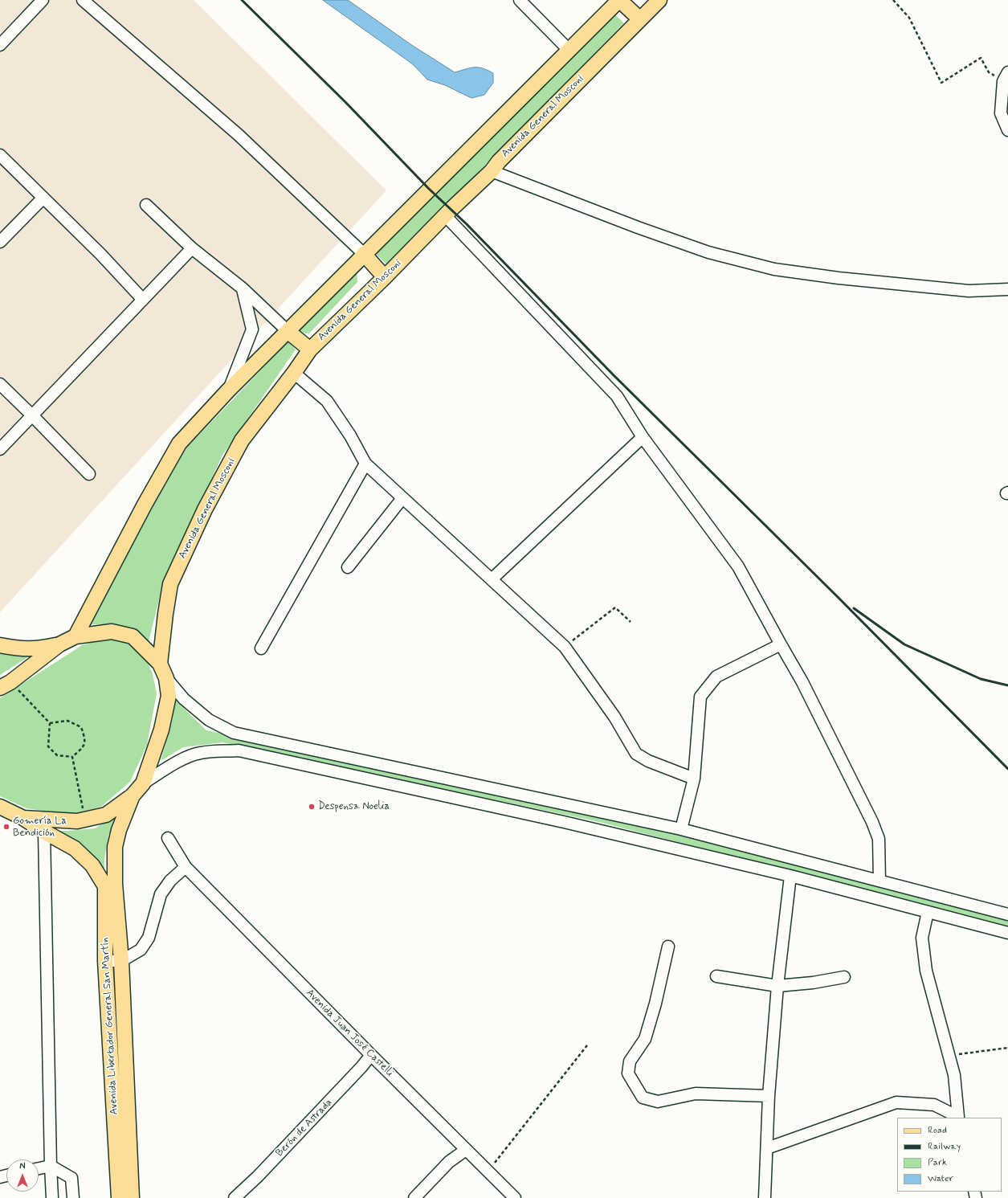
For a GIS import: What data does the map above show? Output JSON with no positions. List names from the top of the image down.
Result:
{
  "streets": {
    "main road": ["Avenida General Mosconi", "Avenida Libertador General San Martín"],
    "street": ["Avenida Juan José Castelli", "Berón de Astrada"]
  },
  "crossings": [
    ["Avenida Juan José Castelli", "Berón de Astrada"]
  ],
  "places": ["Despensa Noelia", "Gomería La Bendición"],
  "legend": [
    "Road",
    "Railway",
    "Park",
    "Water"
  ],
  "north": "top"
}
